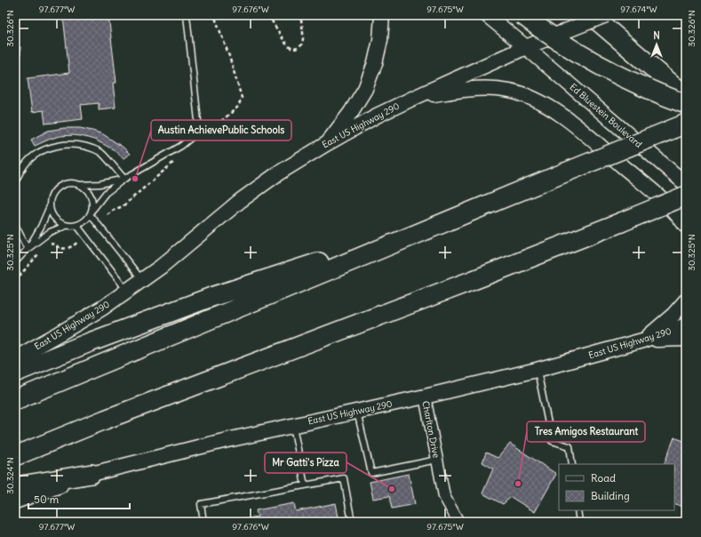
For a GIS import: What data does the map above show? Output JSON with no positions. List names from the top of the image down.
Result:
{
  "streets": {
    "main road": ["Ed Bluestein Boulevard", "East US Highway 290"],
    "street": ["Charlton Drive"]
  },
  "crossings": [
    ["Ed Bluestein Boulevard", "East US Highway 290"],
    ["East US Highway 290", "Charlton Drive"]
  ],
  "places": ["Austin AchievePublic Schools", "Tres Amigos Restaurant", "Mr Gatti's Pizza"],
  "legend": ["Road", "Building"],
  "scale_bar": "50 m",
  "north": "top",
  "coordinates": [
    "97.677°W",
    "97.676°W",
    "97.675°W",
    "97.674°W",
    "30.326°N",
    "30.325°N",
    "30.324°N"
  ]
}
